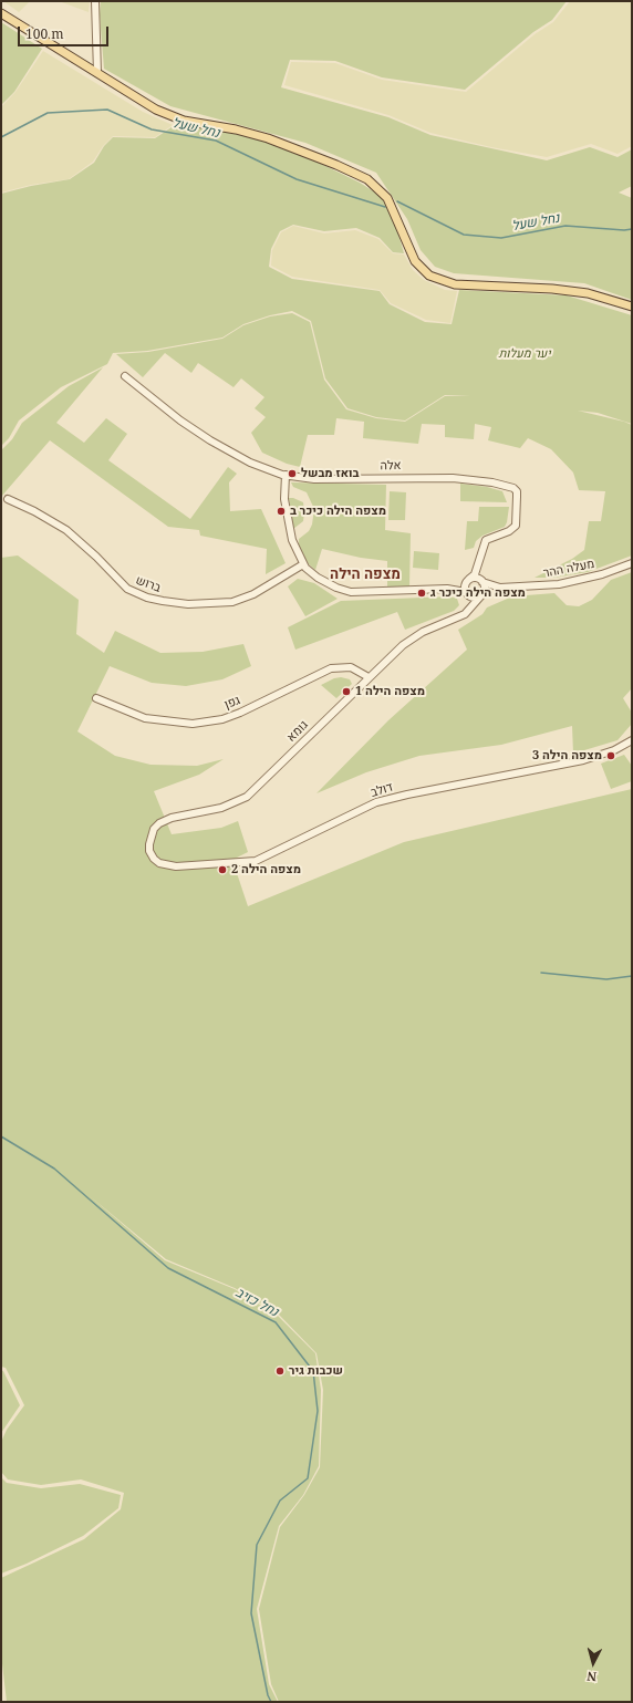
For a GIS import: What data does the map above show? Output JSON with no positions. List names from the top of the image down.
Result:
{
  "streets": {
    "street": [
      "אלה",
      "מעלה ההר",
      "ברוש",
      "גפן",
      "גומא",
      "דולב"
    ]
  },
  "crossings": [
    ["אלה", "מעלה ההר"],
    ["גפן", "גומא"],
    ["גומא", "דולב"]
  ],
  "districts": ["מצפה הילה"],
  "water": ["נחל שעל", "נחל כזיב"],
  "parks": ["יער מעלות"],
  "places": [
    "בואז מבשל",
    "מצפה הילה כיכר ב",
    "מצפה הילה כיכר ג",
    "מצפה הילה 1",
    "מצפה הילה 3",
    "מצפה הילה 2",
    "שכבות גיר"
  ],
  "scale_bar": "100 m",
  "north": "bottom"
}
